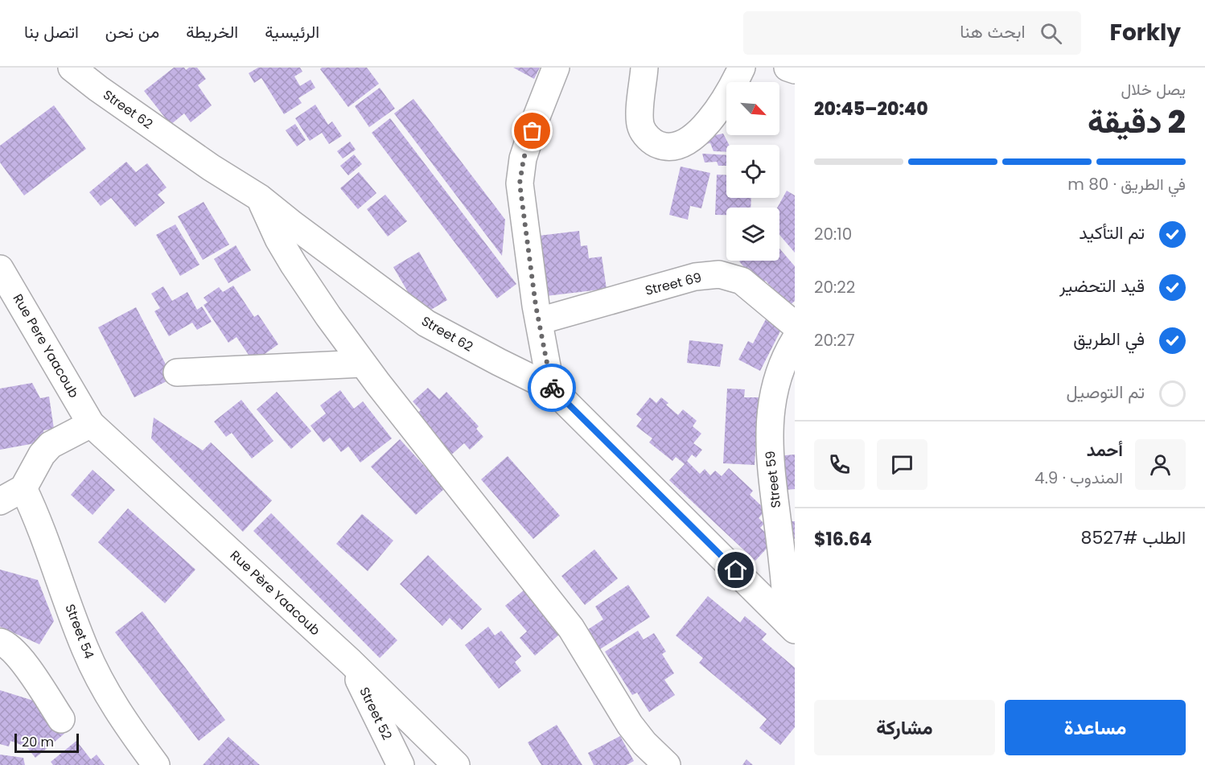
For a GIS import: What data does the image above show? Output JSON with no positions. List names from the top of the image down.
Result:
{
  "streets": {
    "street": [
      "Street 62",
      "Street 69",
      "Rue Pere Yaacoub",
      "Street 59",
      "Rue Père Yaacoub",
      "Street 54",
      "Street 52"
    ]
  },
  "crossings": [
    ["Street 62", "Street 59"],
    ["Rue Pere Yaacoub", "Rue Père Yaacoub"],
    ["Rue Père Yaacoub", "Street 52"]
  ],
  "scale_bar": "20 m",
  "north": "bottom right",
  "page": {
    "header": "Forkly",
    "search": "ابحث هنا",
    "nav": [
      "الرئيسية",
      "الخريطة",
      "من نحن",
      "اتصل بنا"
    ],
    "heading": ["2 دقيقة", "يصل خلال", "20:40–20:45"],
    "panel": [
      "أحمد",
      "المندوب · 4.9",
      "الطلب #8527",
      "$16.64"
    ],
    "bar": "في الطريق · 80 m",
    "list": [
      ["تم التأكيد", "20:10"],
      ["قيد التحضير", "20:22"],
      ["في الطريق", "20:27"],
      "تم التوصيل"
    ],
    "buttons": ["مساعدة", "مشاركة"],
    "scale": "20 m"
  }
}
